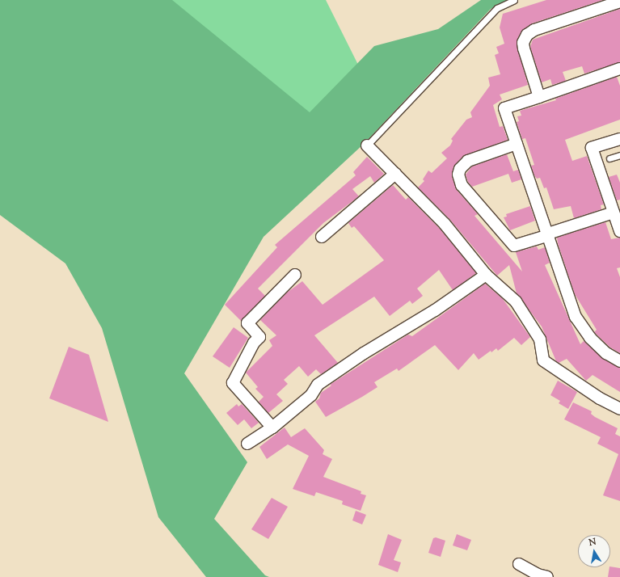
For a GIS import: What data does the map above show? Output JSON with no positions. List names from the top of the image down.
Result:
{
  "north": "top"
}
